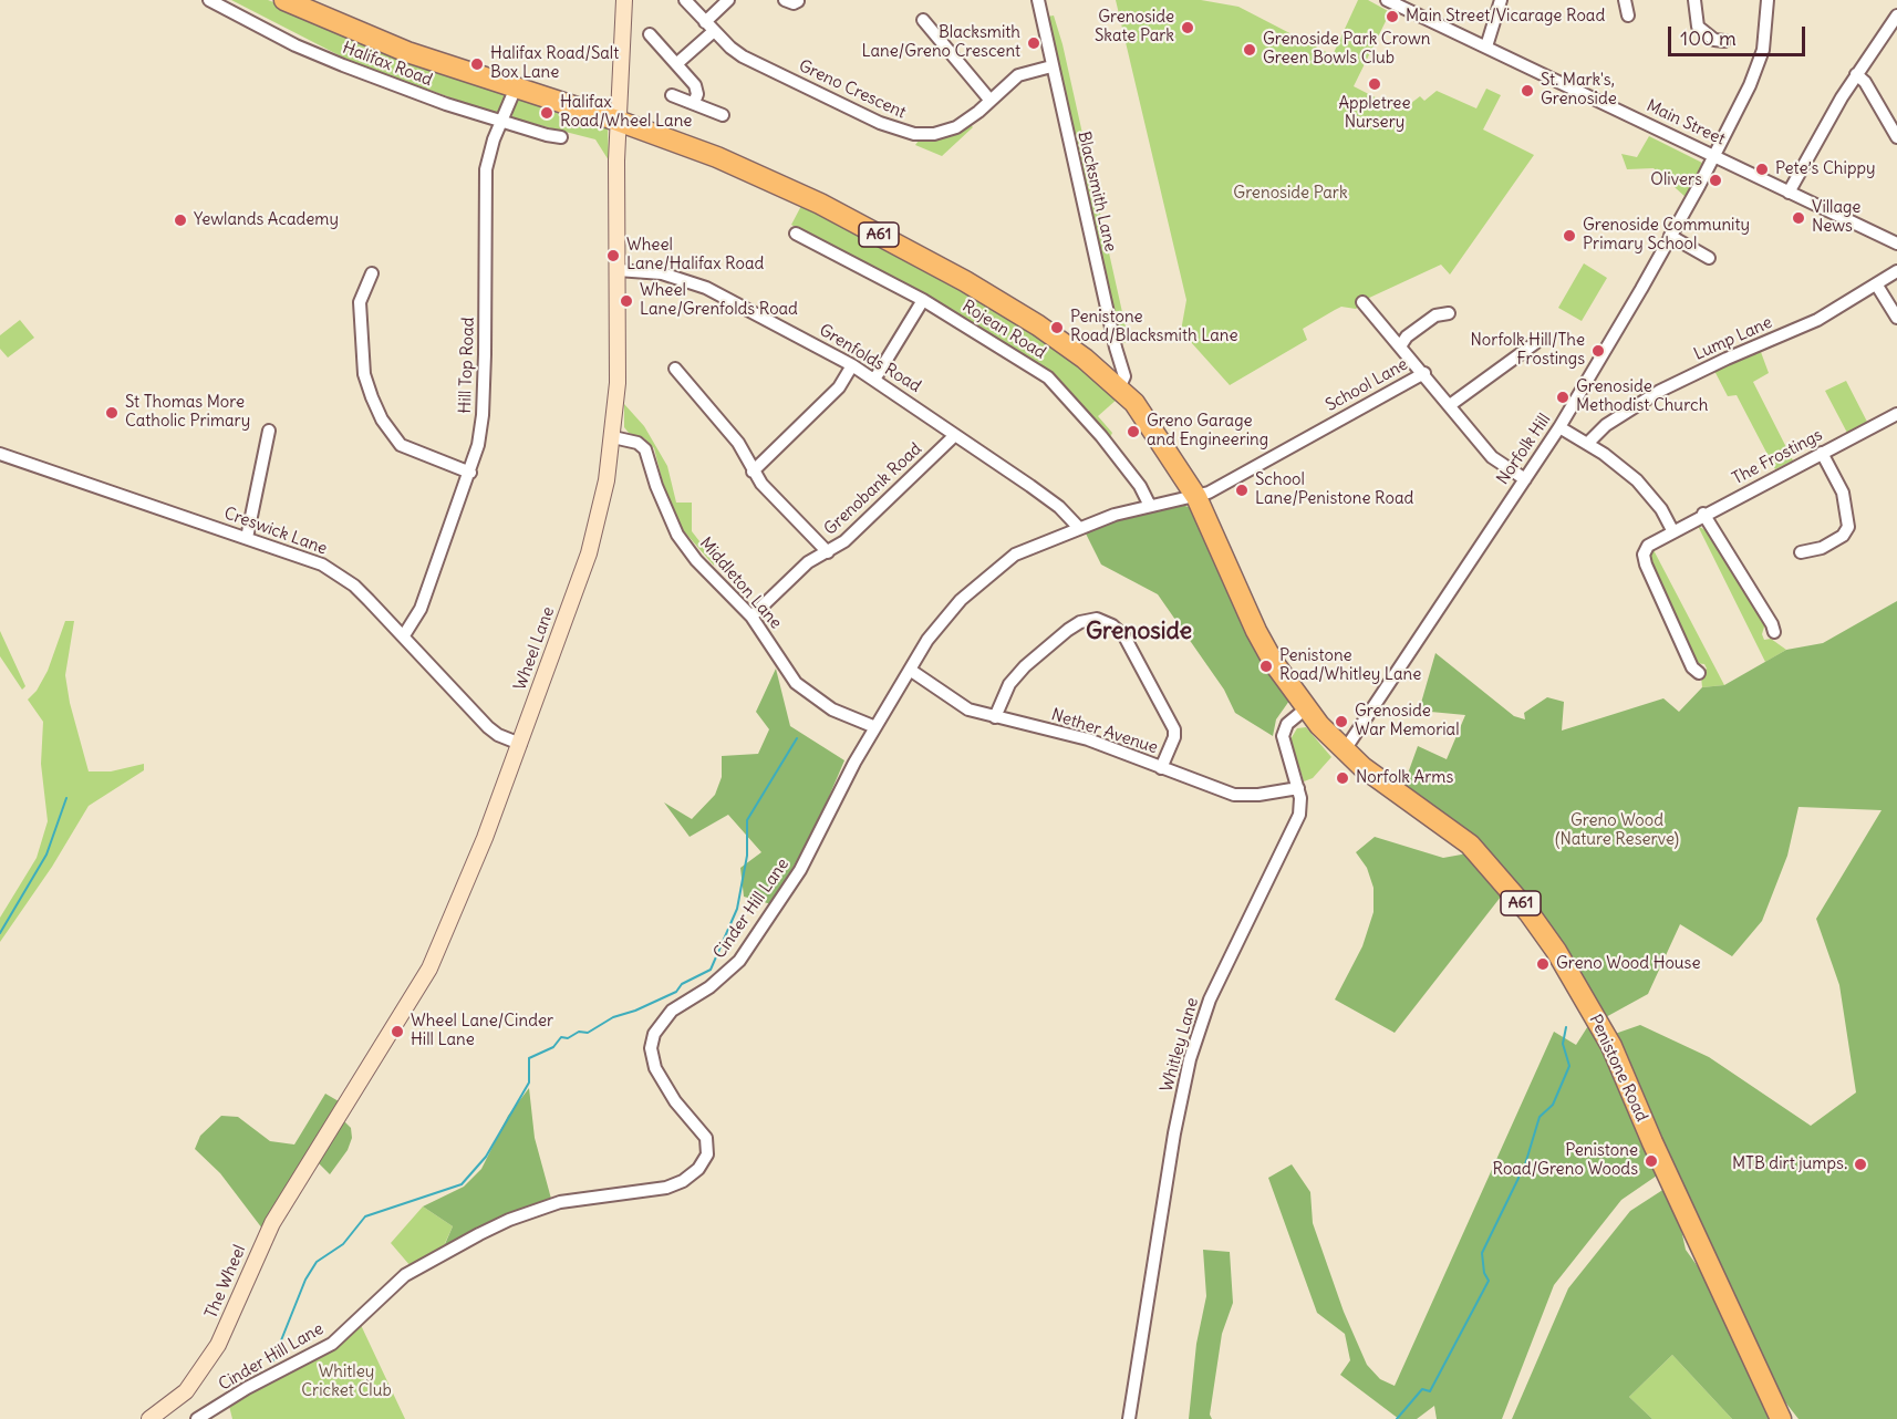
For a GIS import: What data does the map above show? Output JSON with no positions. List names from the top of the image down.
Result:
{
  "streets": {
    "highway": ["A61", "Penistone Road"],
    "street": [
      "Halifax Road",
      "Greno Crescent",
      "Main Street",
      "Blacksmith Lane",
      "Rojean Road",
      "Lump Lane",
      "Grenfolds Road",
      "Hill Top Road",
      "School Lane",
      "Norfolk Hill",
      "The Frostings",
      "Grenobank Road",
      "Creswick Lane",
      "Middleton Lane",
      "Wheel Lane",
      "Nether Avenue",
      "Cinder Hill Lane",
      "Whitley Lane",
      "The Wheel"
    ]
  },
  "crossings": [
    ["Halifax Road", "Hill Top Road"],
    ["Greno Crescent", "Blacksmith Lane"],
    ["Main Street", "Norfolk Hill"],
    ["Blacksmith Lane", "A61"],
    ["A61", "Hill Top Road"],
    ["A61", "School Lane"],
    ["A61", "Norfolk Hill"],
    ["A61", "Wheel Lane"],
    ["A61", "Whitley Lane"],
    ["A61", "Penistone Road"],
    ["Rojean Road", "Cinder Hill Lane"],
    ["Grenfolds Road", "Grenobank Road"],
    ["Grenfolds Road", "Wheel Lane"],
    ["Grenfolds Road", "Cinder Hill Lane"],
    ["Hill Top Road", "Creswick Lane"],
    ["School Lane", "Norfolk Hill"],
    ["School Lane", "Cinder Hill Lane"],
    ["Norfolk Hill", "Penistone Road"],
    ["Grenobank Road", "Middleton Lane"],
    ["Creswick Lane", "Wheel Lane"],
    ["Middleton Lane", "Wheel Lane"],
    ["Middleton Lane", "Cinder Hill Lane"],
    ["Wheel Lane", "The Wheel"],
    ["Nether Avenue", "Cinder Hill Lane"],
    ["Nether Avenue", "Whitley Lane"]
  ],
  "districts": ["Grenoside"],
  "parks": ["Grenoside Park", "Greno Wood (Nature Reserve)", "Whitley Cricket Club"],
  "places": [
    "Main Street/Vicarage Road",
    "Grenoside Skate Park",
    "Blacksmith Lane/Greno Crescent",
    "Grenoside Park Crown Green Bowls Club",
    "Halifax Road/Salt Box Lane",
    "Appletree Nursery",
    "St. Mark's, Grenoside",
    "Halifax Road/Wheel Lane",
    "Pete’s Chippy",
    "Olivers",
    "Village News",
    "Yewlands Academy",
    "Grenoside Community Primary School",
    "Wheel Lane/Halifax Road",
    "Wheel Lane/Grenfolds Road",
    "Penistone Road/Blacksmith Lane",
    "Norfolk Hill/The Frostings",
    "Grenoside Methodist Church",
    "St Thomas More Catholic Primary",
    "Greno Garage and Engineering",
    "School Lane/Penistone Road",
    "Penistone Road/Whitley Lane",
    "Grenoside War Memorial",
    "Norfolk Arms",
    "Greno Wood House",
    "Wheel Lane/Cinder Hill Lane",
    "Penistone Road/Greno Woods",
    "MTB dirt jumps."
  ],
  "scale_bar": "100 m"
}
